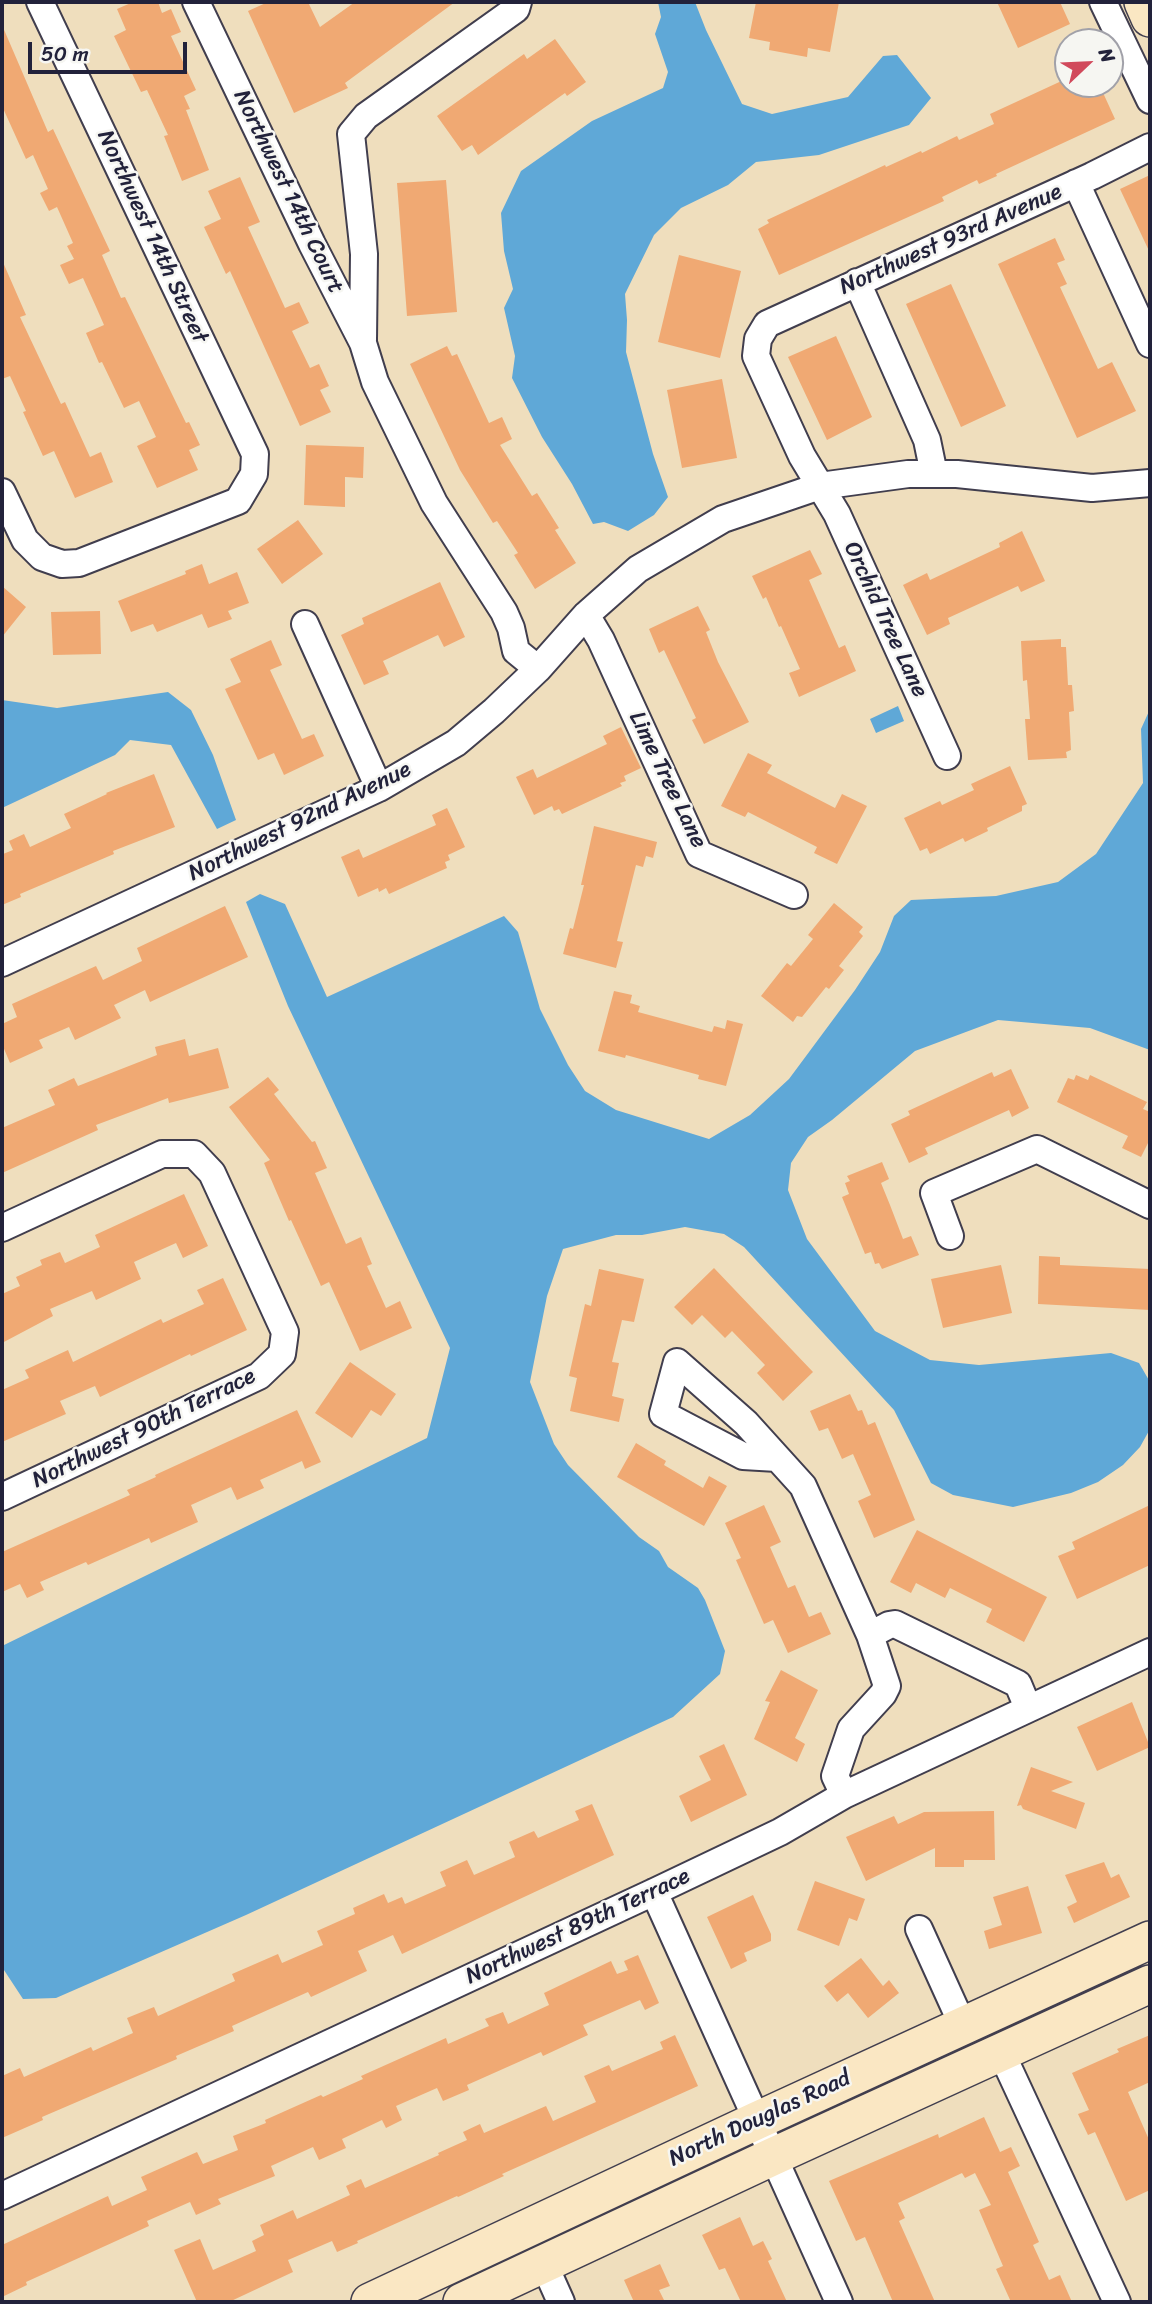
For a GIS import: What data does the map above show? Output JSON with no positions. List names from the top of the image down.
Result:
{
  "streets": {
    "main road": ["North Douglas Road"],
    "street": [
      "Northwest 14th Court",
      "Northwest 14th Street",
      "Northwest 93rd Avenue",
      "Orchid Tree Lane",
      "Lime Tree Lane",
      "Northwest 92nd Avenue",
      "Northwest 90th Terrace",
      "Northwest 89th Terrace"
    ]
  },
  "crossings": [
    ["Northwest 14th Court", "Northwest 92nd Avenue"],
    ["Northwest 93rd Avenue", "Orchid Tree Lane"],
    ["Orchid Tree Lane", "Northwest 92nd Avenue"],
    ["Lime Tree Lane", "Northwest 92nd Avenue"]
  ],
  "scale_bar": "50 m",
  "north": "top right"
}
